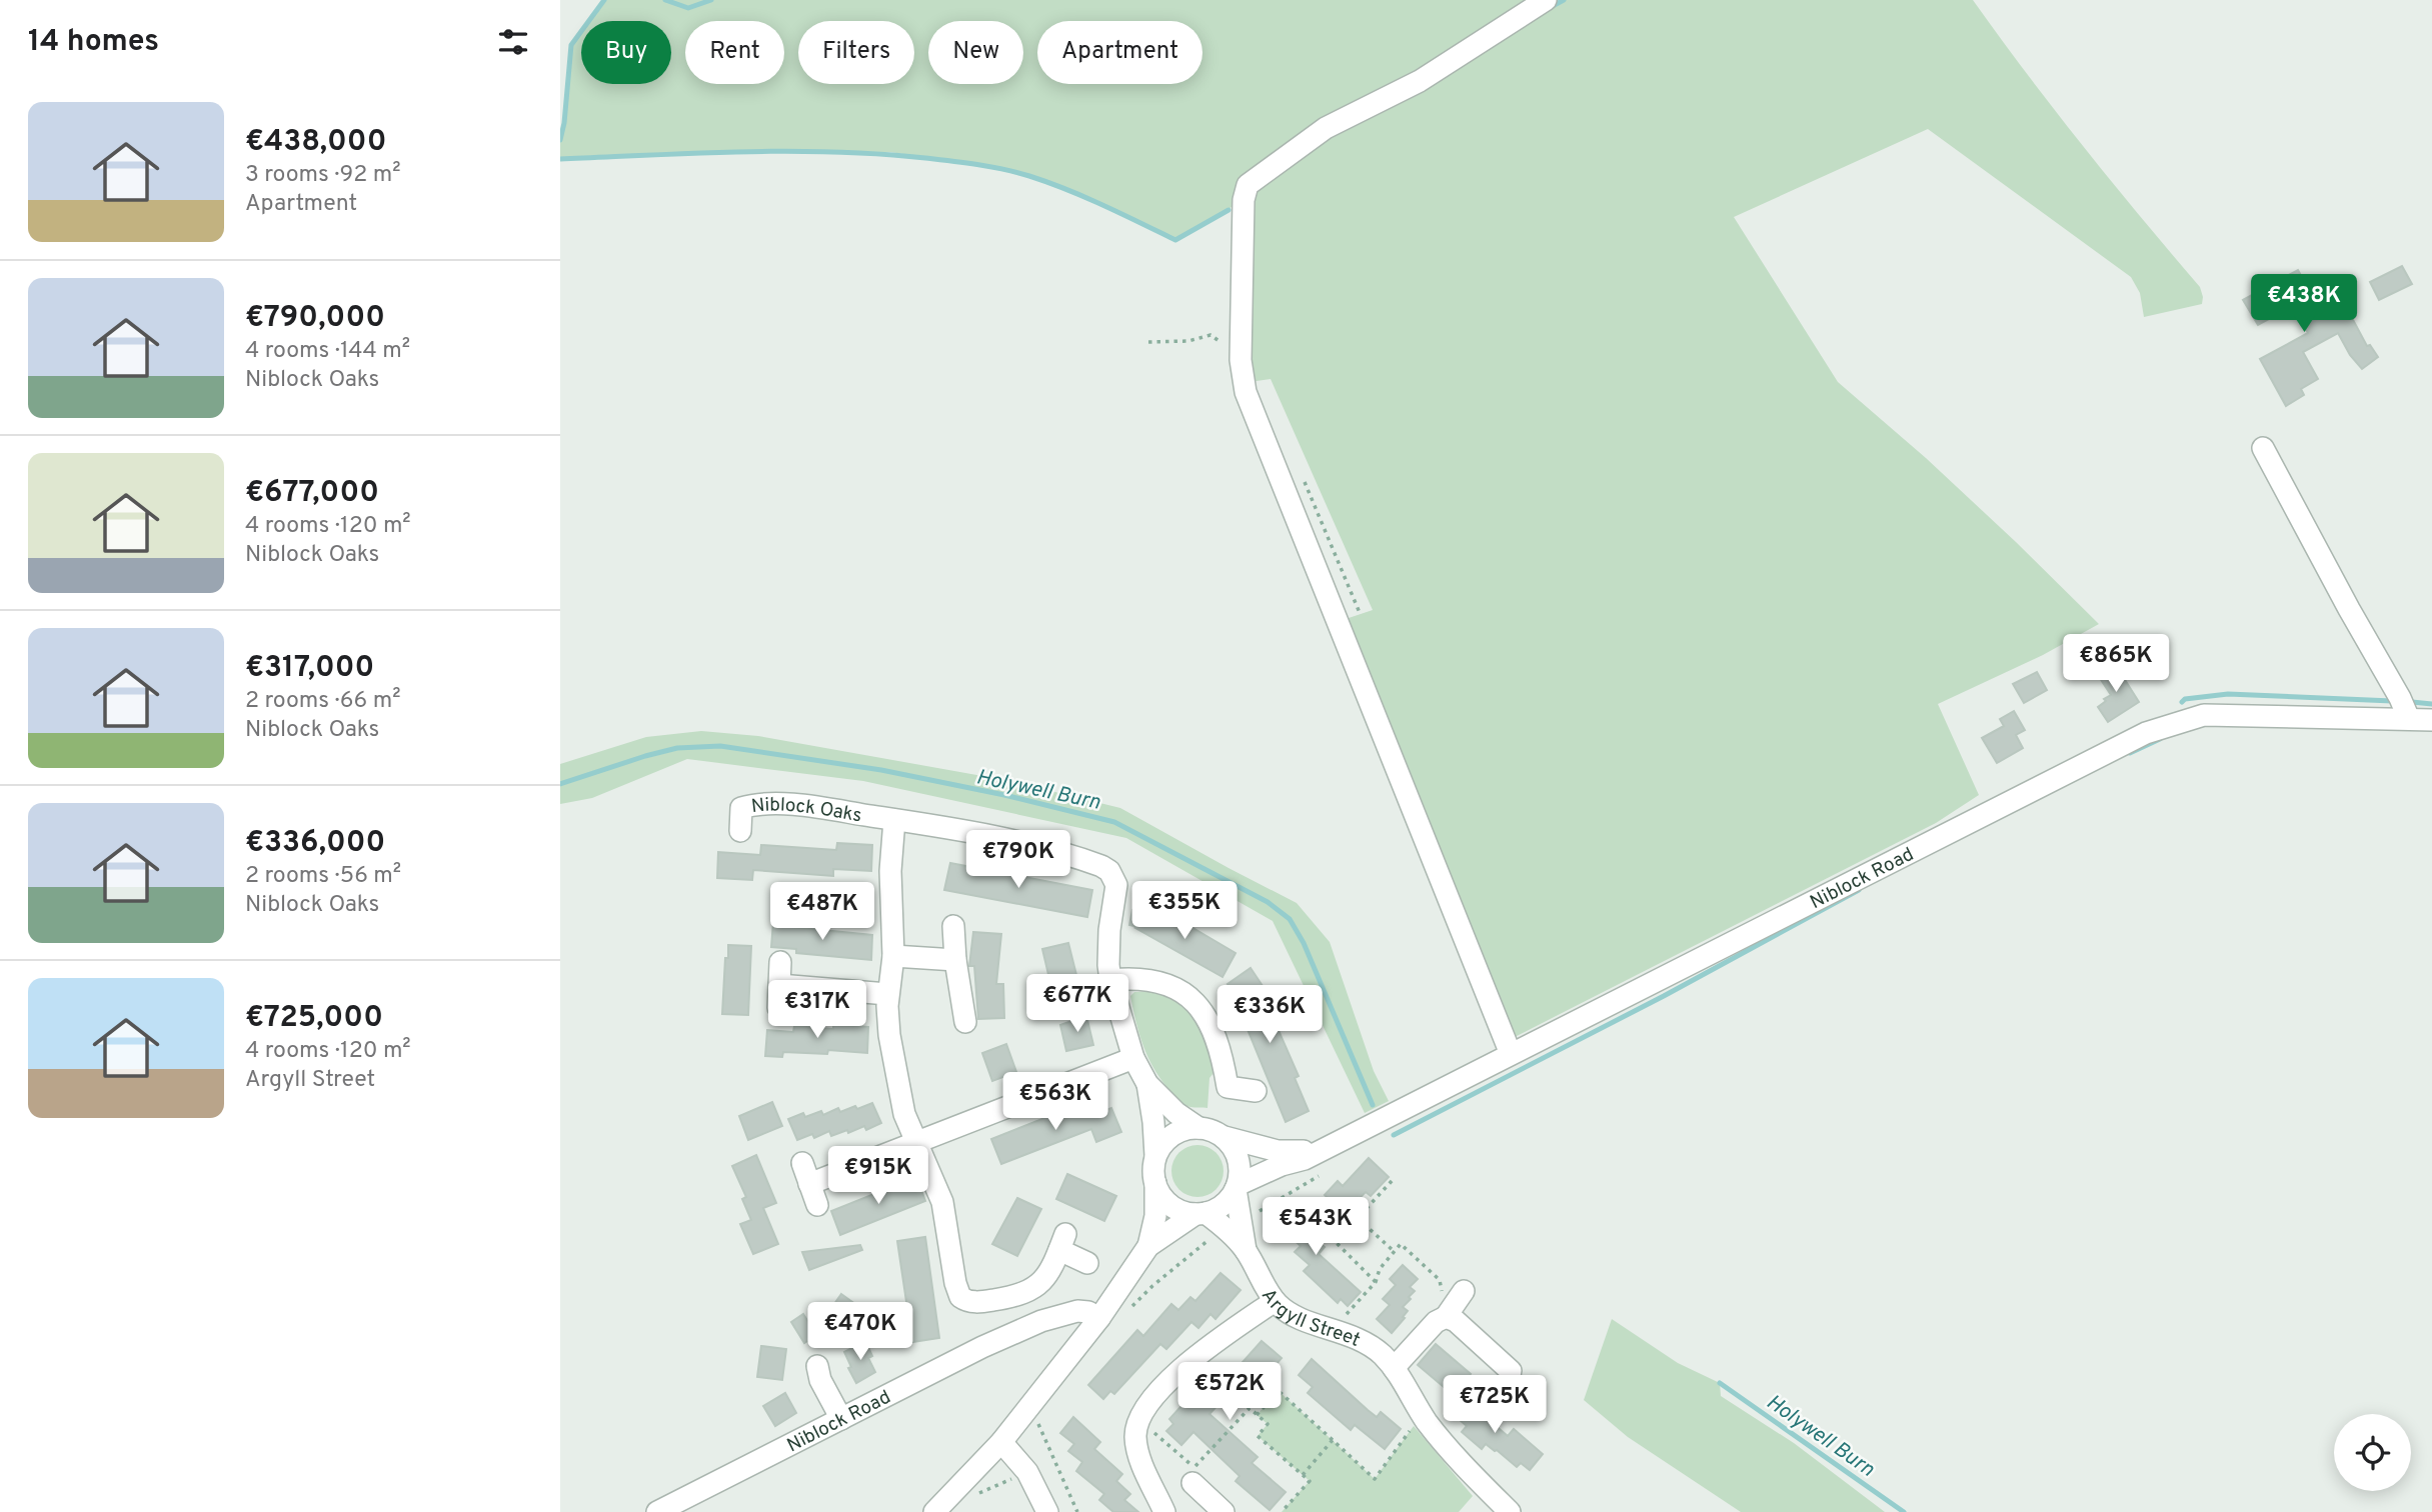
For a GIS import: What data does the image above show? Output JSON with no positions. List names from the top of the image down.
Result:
{
  "streets": {
    "street": ["Niblock Oaks", "Niblock Road", "Argyll Street"]
  },
  "crossings": [
    ["Niblock Oaks", "Niblock Road"],
    ["Niblock Oaks", "Argyll Street"],
    ["Niblock Road", "Argyll Street"]
  ],
  "water": ["Holywell Burn"],
  "page": {
    "heading": "14 homes",
    "chip": [
      "Buy",
      "Rent",
      "Filters",
      "New",
      "Apartment"
    ],
    "list": [
      {
        "name": "€438,000",
        "note": "3 rooms · 92 m² · Apartment"
      },
      {
        "name": "€790,000",
        "note": "4 rooms · 144 m² · Niblock Oaks"
      },
      {
        "name": "€677,000",
        "note": "4 rooms · 120 m² · Niblock Oaks"
      },
      {
        "name": "€317,000",
        "note": "2 rooms · 66 m² · Niblock Oaks"
      },
      {
        "name": "€336,000",
        "note": "2 rooms · 56 m² · Niblock Oaks"
      },
      {
        "name": "€725,000",
        "note": "4 rooms · 120 m² · Argyll Street"
      }
    ],
    "price": [
      "€438K",
      "€865K",
      "€790K",
      "€355K",
      "€487K",
      "€677K",
      "€317K",
      "€336K",
      "€563K",
      "€915K",
      "€543K",
      "€470K",
      "€572K",
      "€725K"
    ]
  }
}
